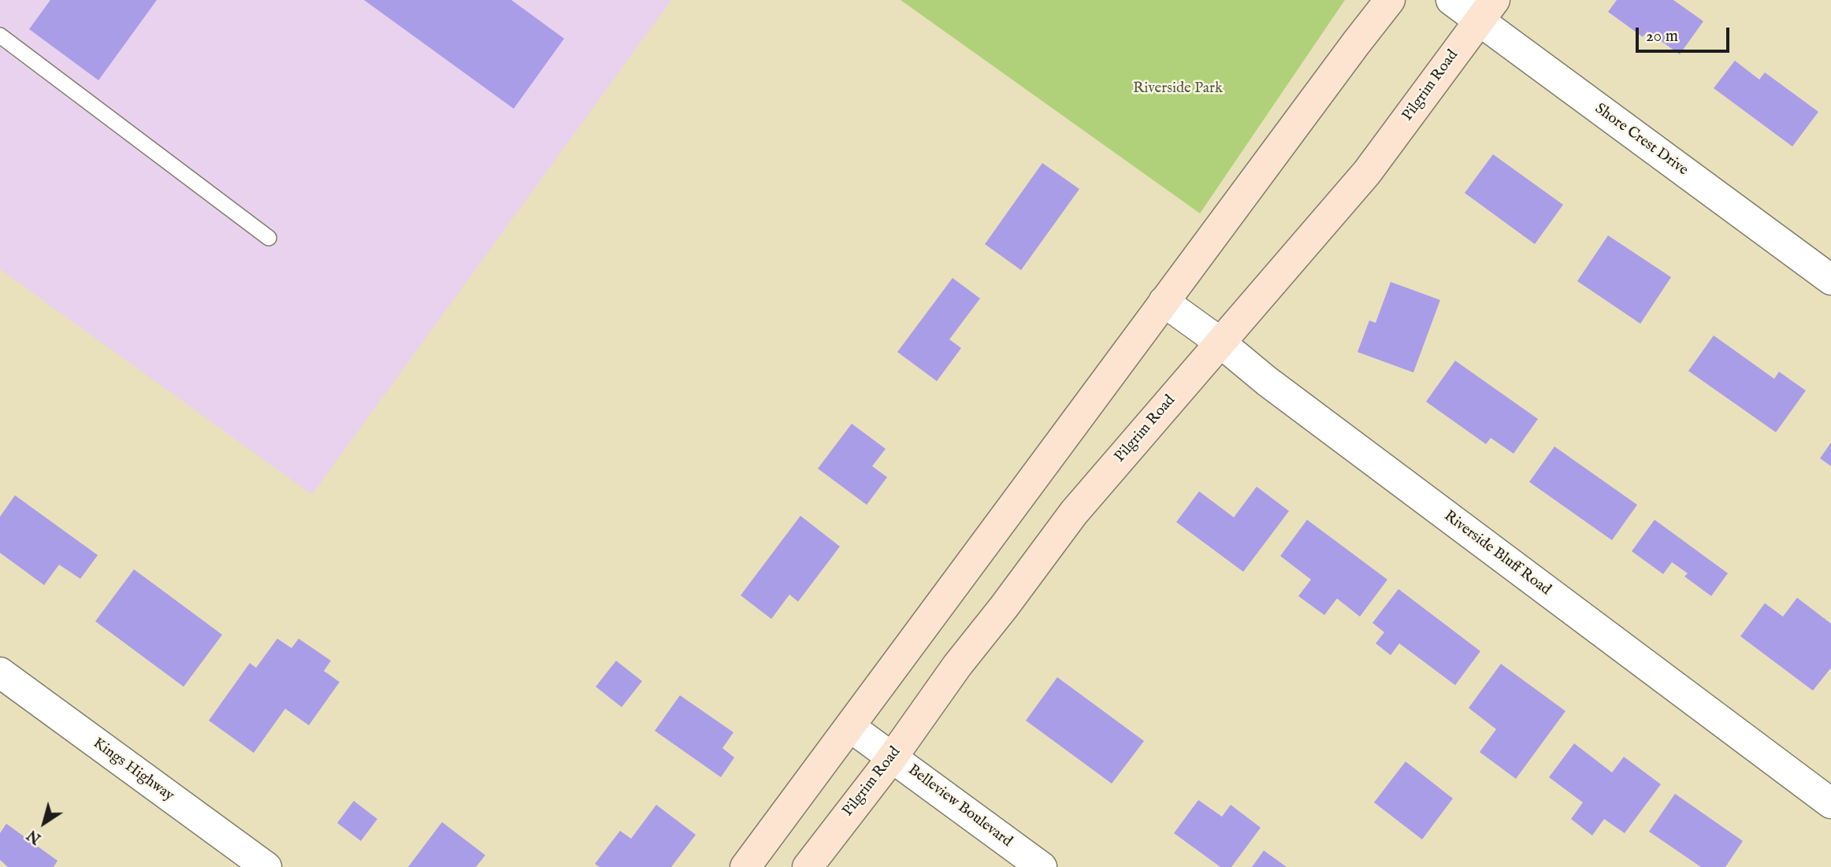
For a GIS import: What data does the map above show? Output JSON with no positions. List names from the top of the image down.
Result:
{
  "streets": {
    "street": [
      "Pilgrim Road",
      "Shore Crest Drive",
      "Riverside Bluff Road",
      "Kings Highway",
      "Belleview Boulevard"
    ]
  },
  "crossings": [
    ["Pilgrim Road", "Shore Crest Drive"],
    ["Pilgrim Road", "Riverside Bluff Road"],
    ["Pilgrim Road", "Belleview Boulevard"]
  ],
  "parks": ["Riverside Park"],
  "scale_bar": "20 m",
  "north": "bottom left"
}
